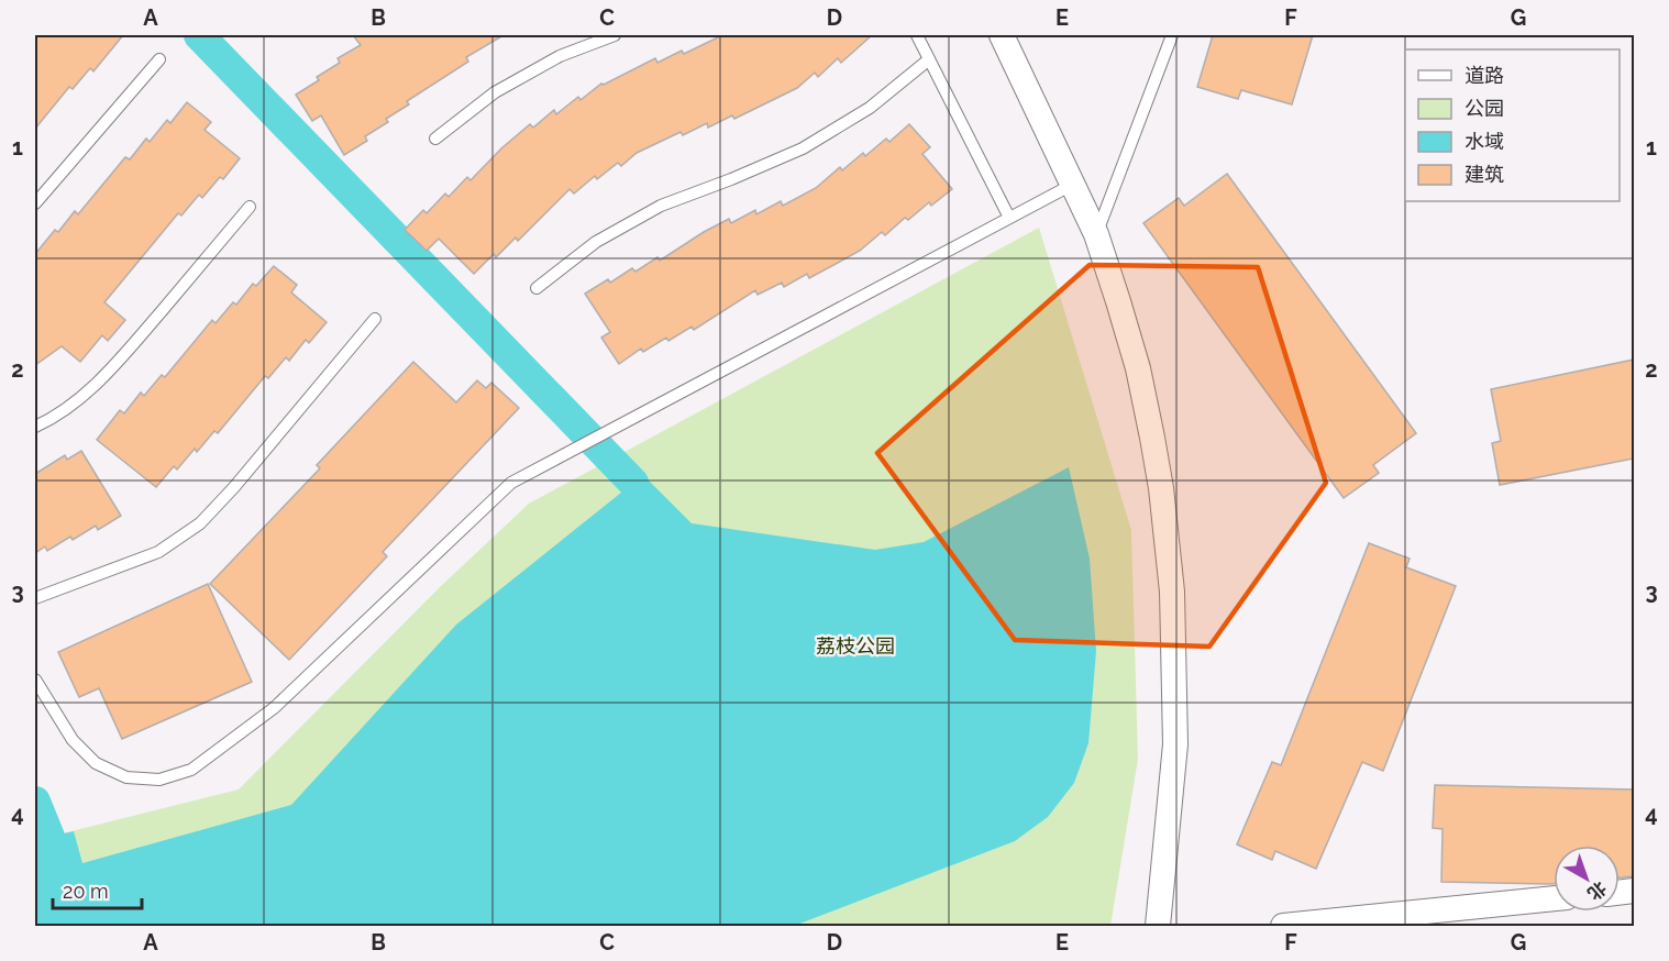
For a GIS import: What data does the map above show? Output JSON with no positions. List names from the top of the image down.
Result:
{
  "parks": ["荔枝公园"],
  "legend": [
    "道路",
    "公园",
    "水域",
    "建筑"
  ],
  "scale_bar": "20 m",
  "north": "bottom right",
  "grid": {
    "columns": [
      "A",
      "B",
      "C",
      "D",
      "E",
      "F",
      "G"
    ],
    "rows": [
      "1",
      "2",
      "3",
      "4"
    ]
  }
}
